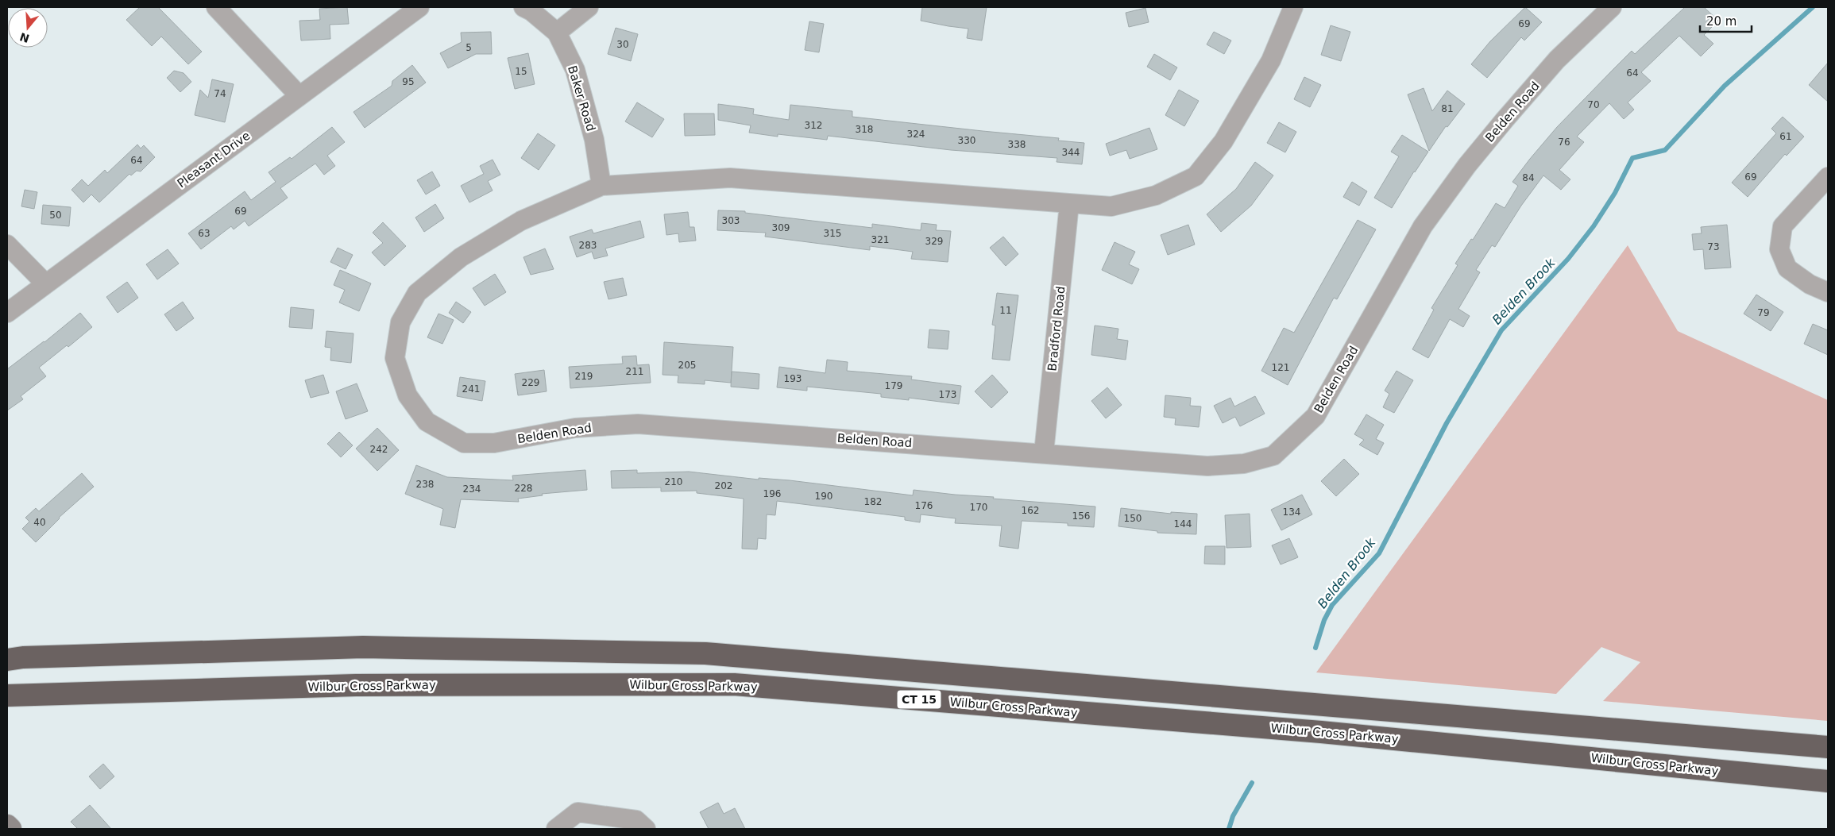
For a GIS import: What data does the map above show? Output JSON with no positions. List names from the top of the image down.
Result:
{
  "streets": {
    "highway": ["Wilbur Cross Parkway", "CT 15"],
    "street": [
      "Baker Road",
      "Belden Road",
      "Pleasant Drive",
      "Bradford Road"
    ]
  },
  "crossings": [
    ["Baker Road", "Belden Road"],
    ["Belden Road", "Bradford Road"]
  ],
  "water": ["Belden Brook"],
  "house_numbers": [
    "69",
    "30",
    "5",
    "15",
    "64",
    "95",
    "74",
    "70",
    "81",
    "312",
    "318",
    "324",
    "61",
    "330",
    "76",
    "338",
    "344",
    "64",
    "69",
    "84",
    "69",
    "50",
    "303",
    "309",
    "63",
    "315",
    "321",
    "329",
    "283",
    "73",
    "11",
    "79",
    "205",
    "121",
    "211",
    "219",
    "193",
    "229",
    "179",
    "241",
    "173",
    "242",
    "210",
    "238",
    "202",
    "228",
    "234",
    "196",
    "190",
    "182",
    "176",
    "170",
    "162",
    "134",
    "156",
    "150",
    "40",
    "144"
  ],
  "scale_bar": "20 m",
  "north": "bottom"
}
